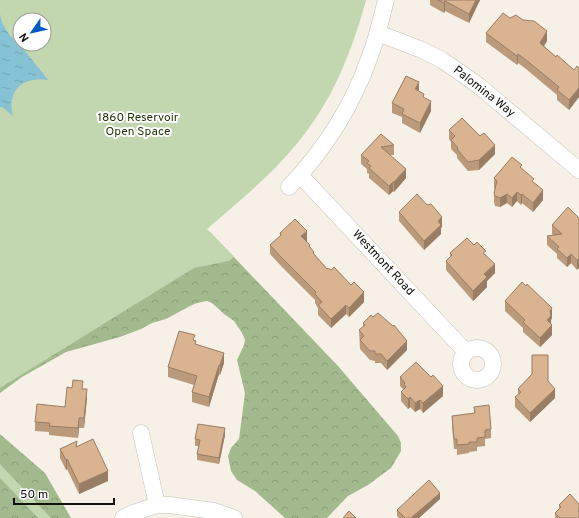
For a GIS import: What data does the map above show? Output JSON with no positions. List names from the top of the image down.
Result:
{
  "streets": {
    "street": ["Palomina Way", "Westmont Road"]
  },
  "parks": ["1860 Reservoir Open Space"],
  "scale_bar": "50 m",
  "north": "bottom left"
}
